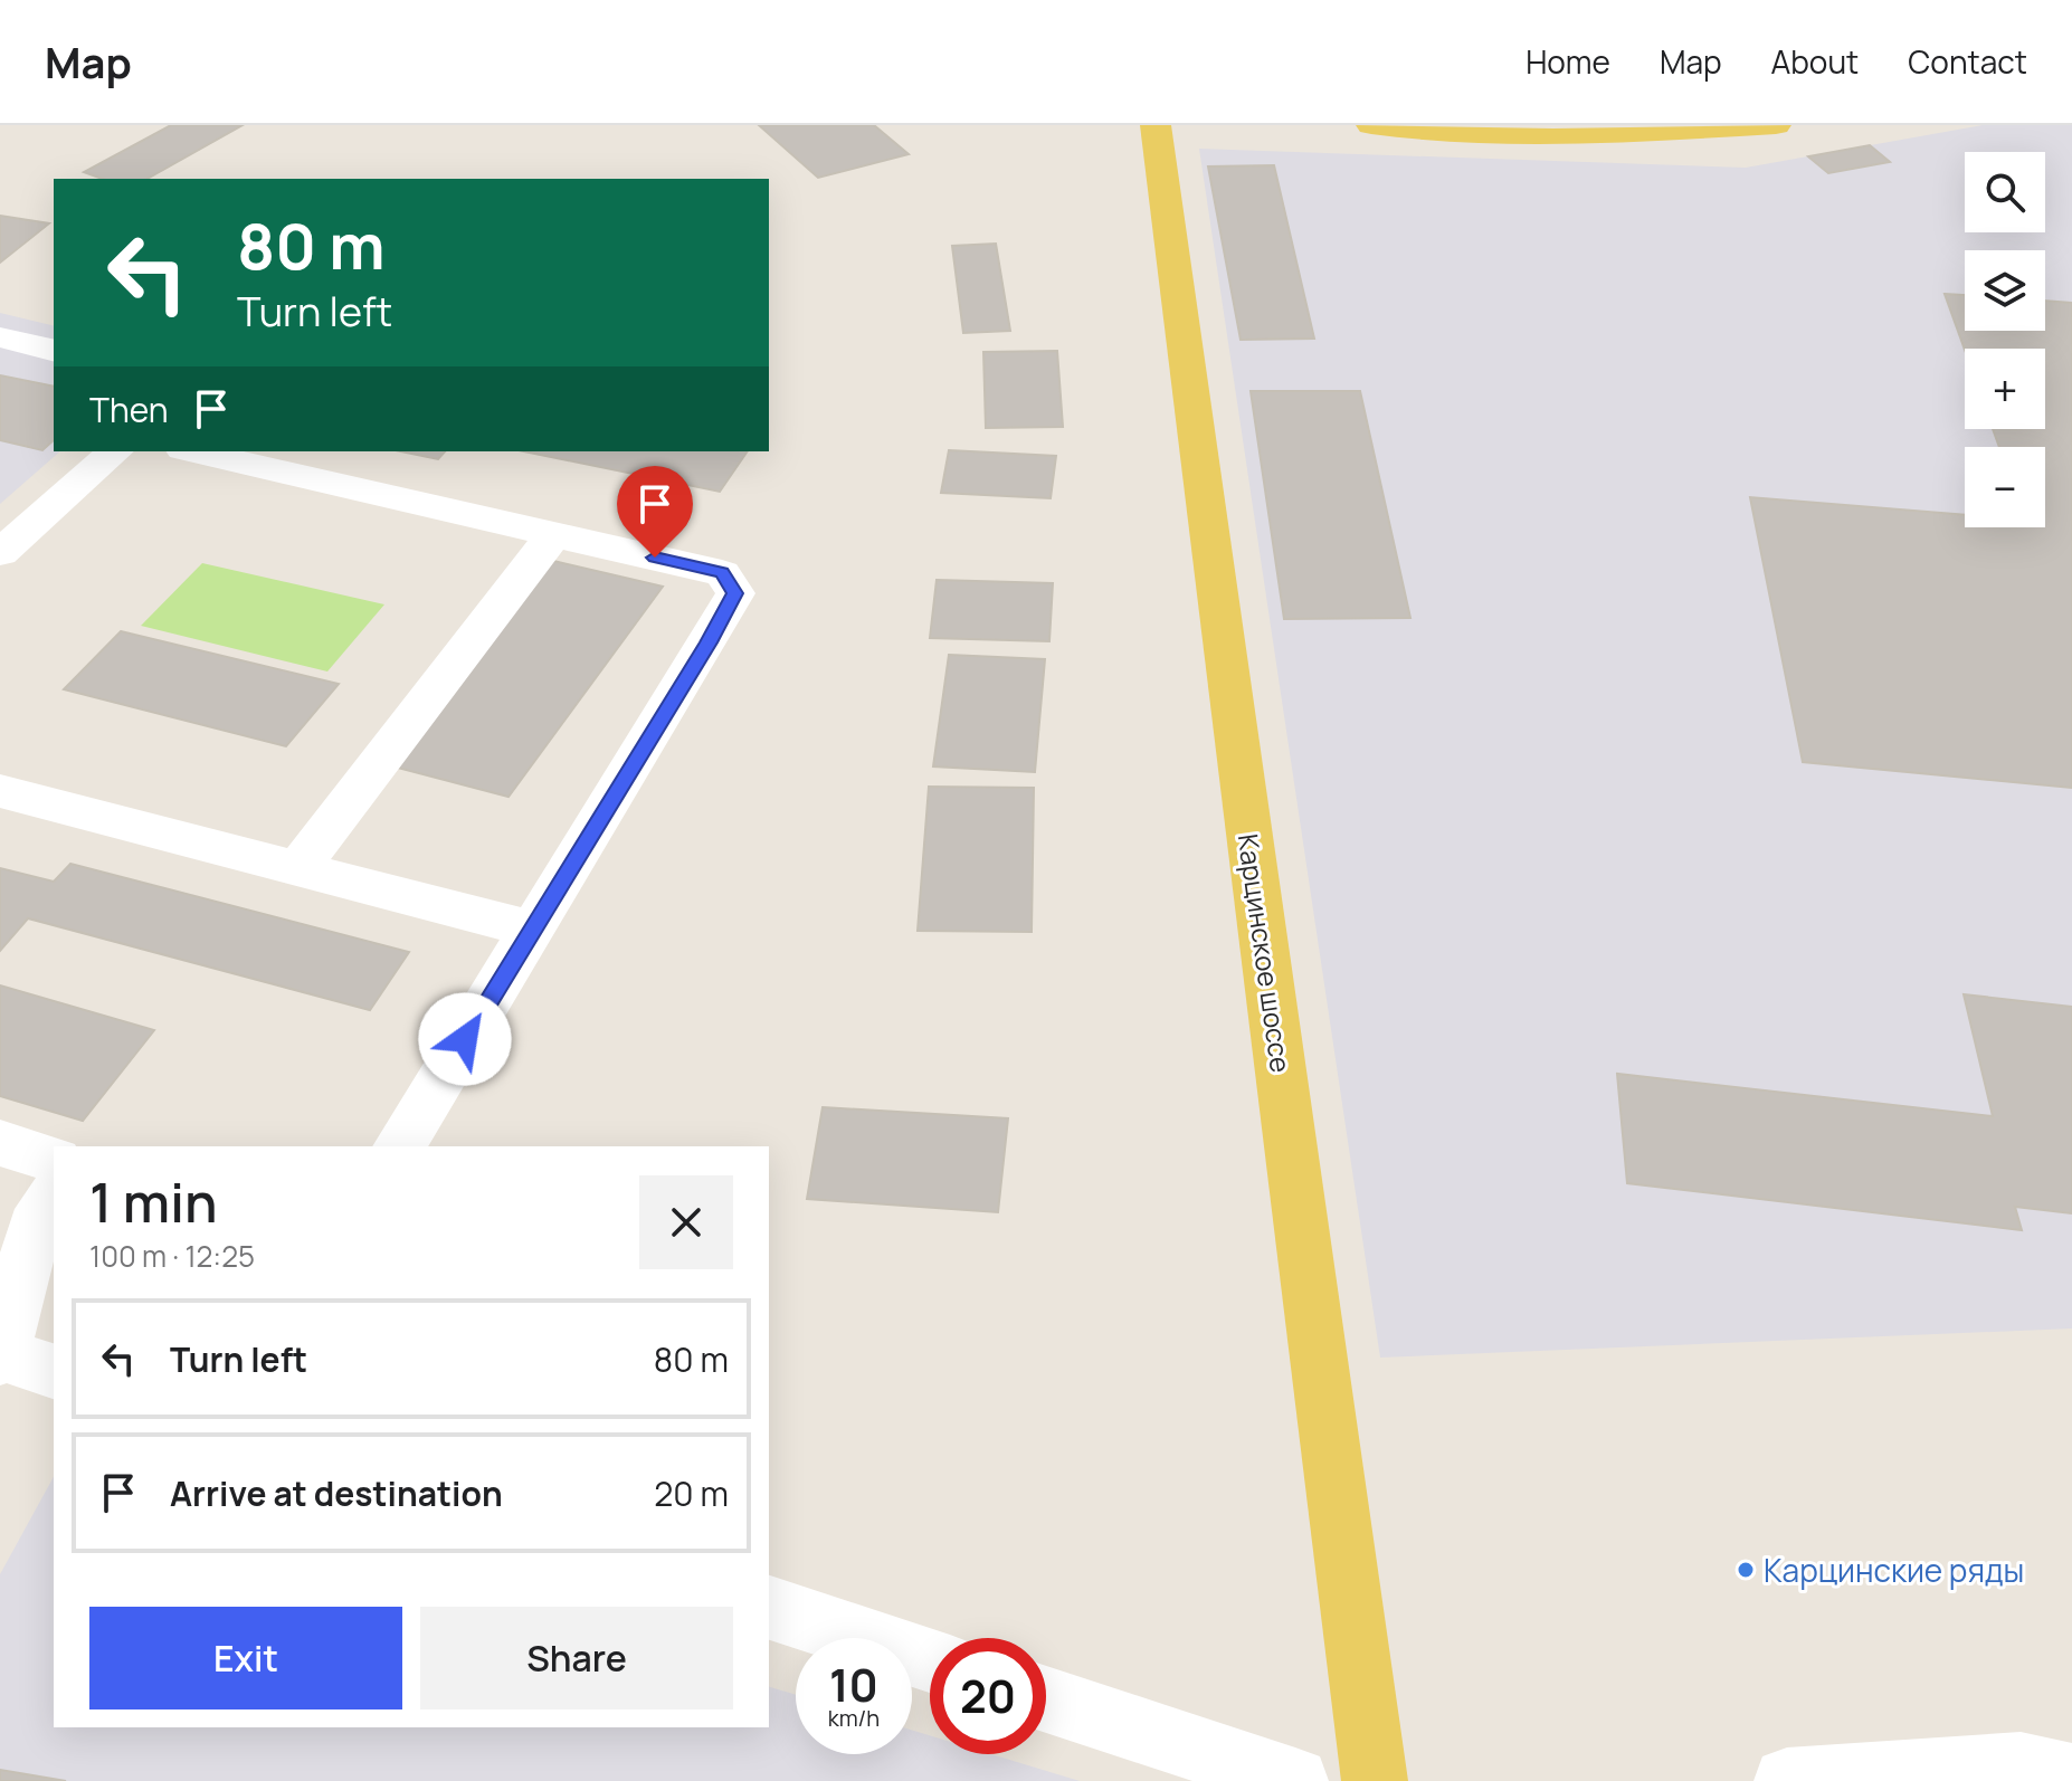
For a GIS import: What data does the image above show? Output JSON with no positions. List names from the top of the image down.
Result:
{
  "streets": {
    "main road": ["Карцинское шоссе"]
  },
  "places": ["Карцинские ряды"],
  "page": {
    "header": "Map",
    "nav": [
      "Home",
      "Map",
      "About",
      "Contact"
    ],
    "map_buttons": ["+", "−"],
    "turn": ["80 m", "Turn left"],
    "then": "Then",
    "heading": ["1 min", "100 m · 12:25"],
    "list": [
      {
        "name": "Turn left",
        "value": "80 m"
      },
      {
        "name": "Arrive at destination",
        "value": "20 m"
      }
    ],
    "buttons": ["Exit", "Share"],
    "speed": "10 km/h",
    "limit": "20"
  }
}
